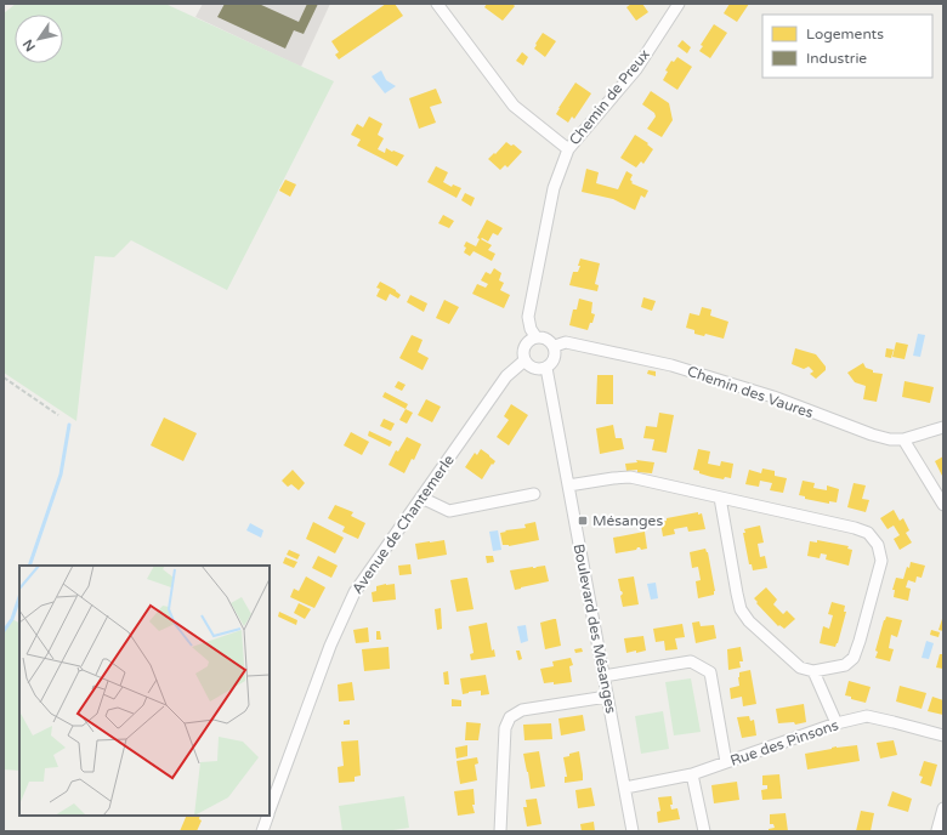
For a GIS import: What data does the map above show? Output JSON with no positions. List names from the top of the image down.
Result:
{
  "streets": {
    "street": [
      "Chemin de Preux",
      "Chemin des Vaures",
      "Avenue de Chantemerle",
      "Boulevard des Mésanges",
      "Rue des Pinsons"
    ]
  },
  "crossings": [
    ["Chemin de Preux", "Chemin des Vaures"],
    ["Chemin de Preux", "Avenue de Chantemerle"],
    ["Chemin de Preux", "Boulevard des Mésanges"],
    ["Chemin des Vaures", "Avenue de Chantemerle"],
    ["Chemin des Vaures", "Boulevard des Mésanges"],
    ["Avenue de Chantemerle", "Boulevard des Mésanges"],
    ["Boulevard des Mésanges", "Rue des Pinsons"]
  ],
  "places": {
    "transit": ["Mésanges"]
  },
  "legend": ["Logements", "Industrie"],
  "north": "bottom left"
}
